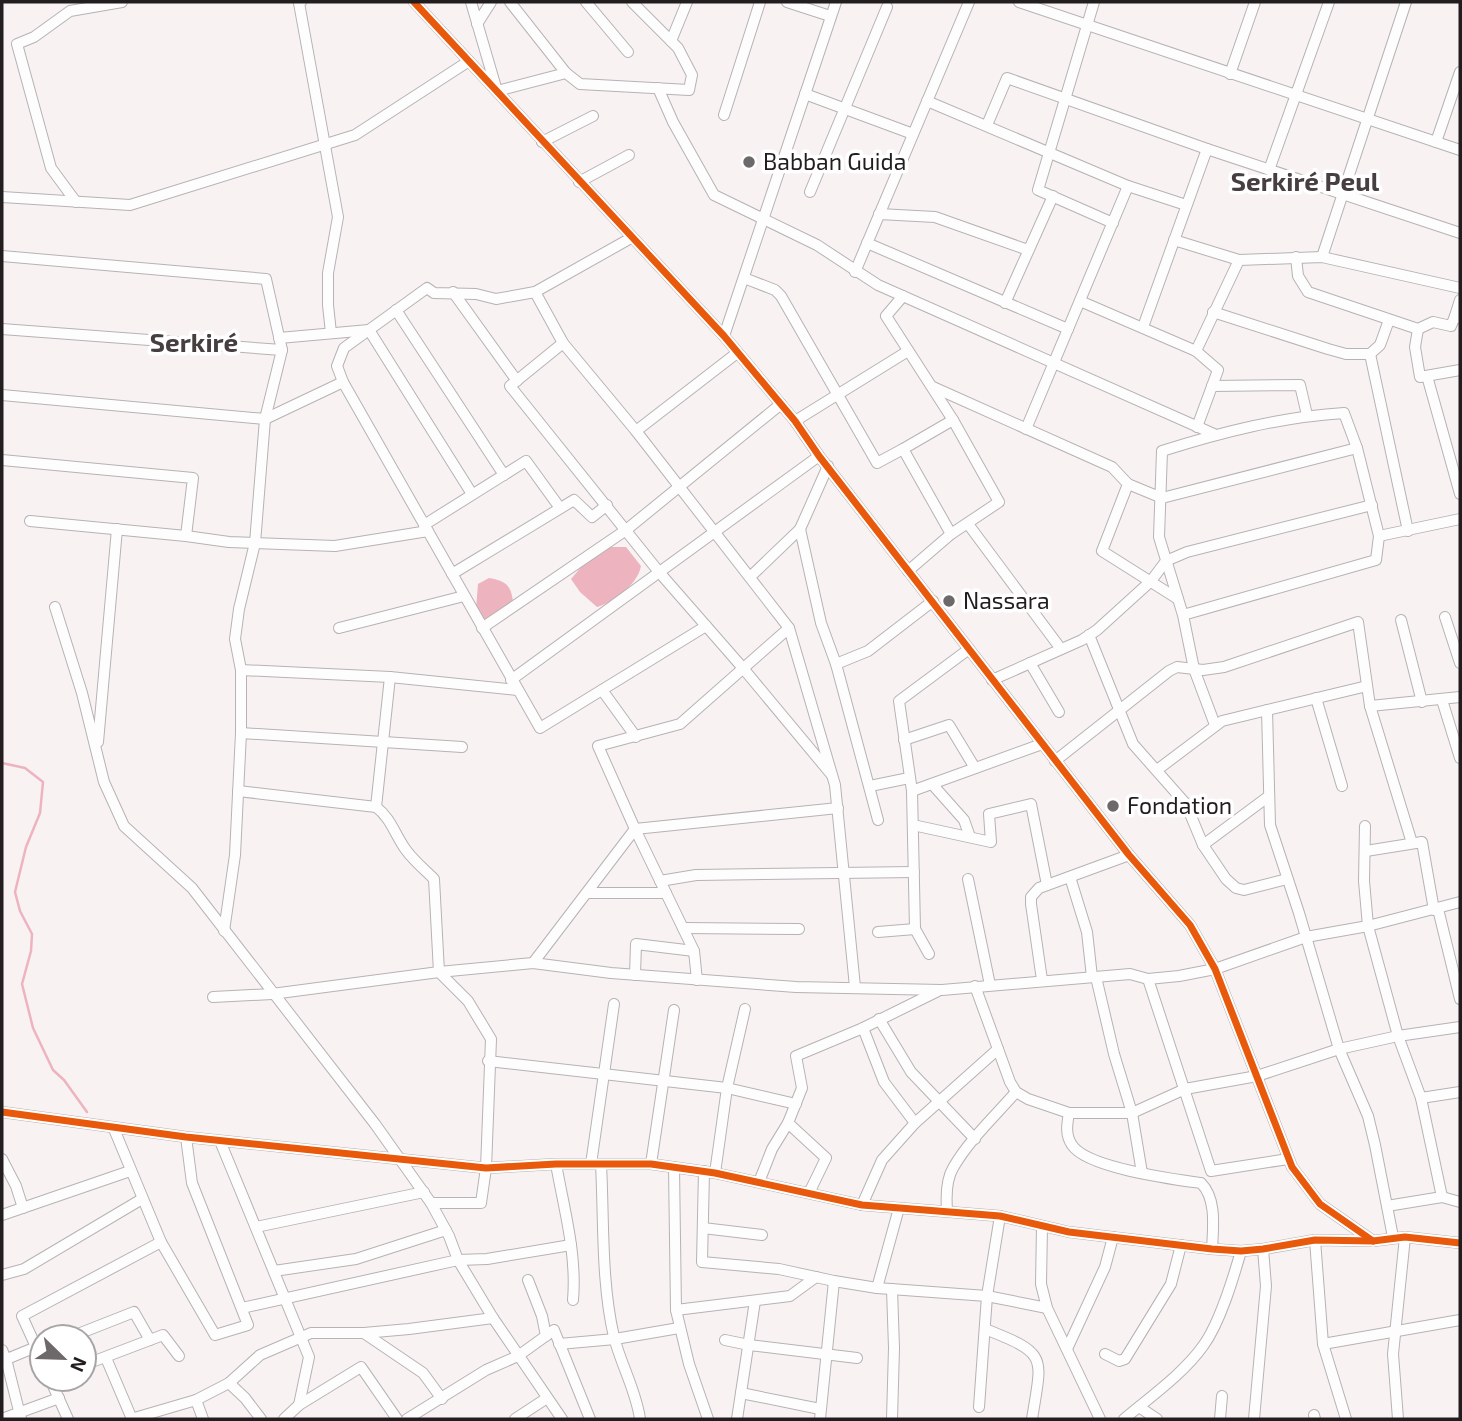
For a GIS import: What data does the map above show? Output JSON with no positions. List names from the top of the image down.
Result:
{
  "districts": ["Serkiré Peul", "Serkiré"],
  "places": ["Babban Guida", "Nassara", "Fondation"],
  "north": "bottom right"
}
